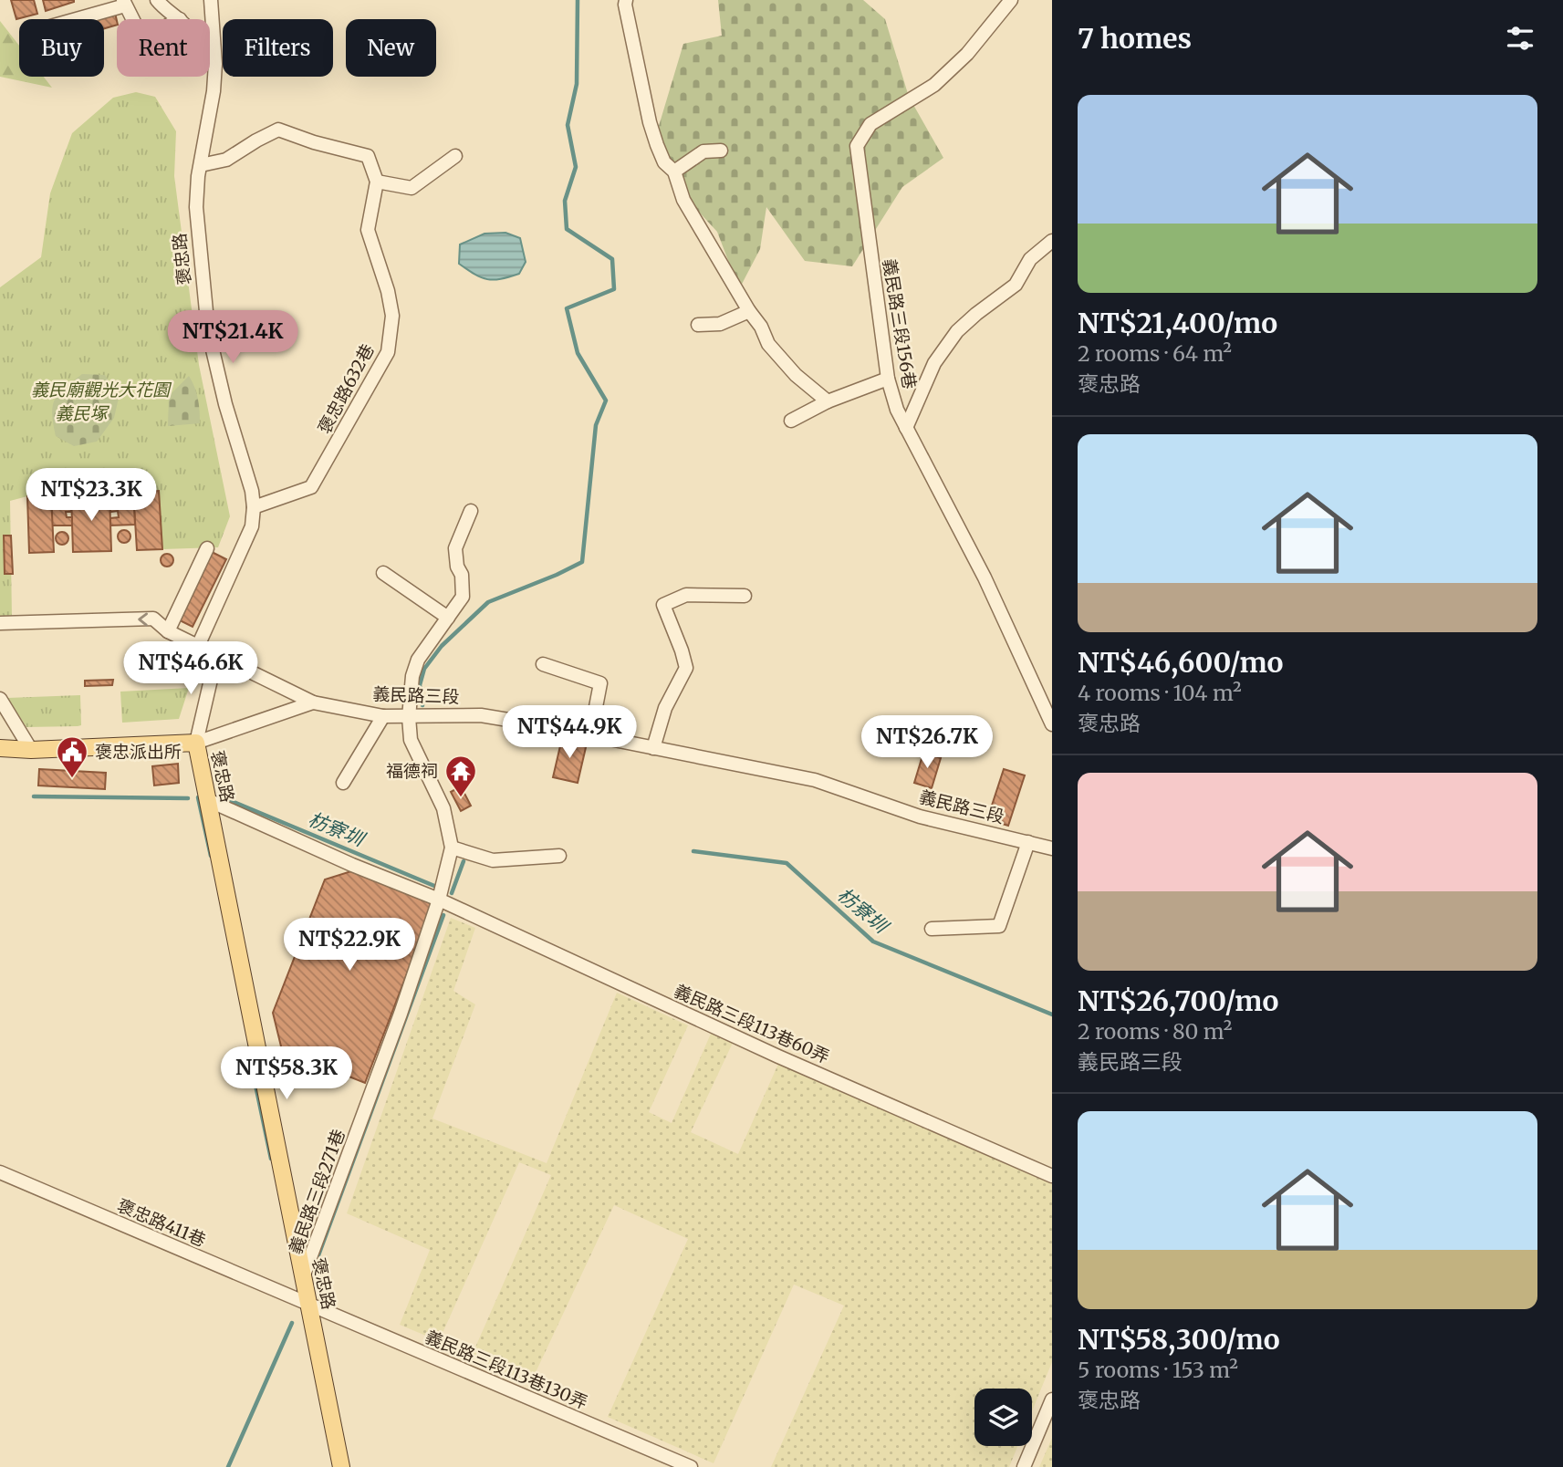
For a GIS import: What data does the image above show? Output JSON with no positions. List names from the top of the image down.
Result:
{
  "streets": {
    "main road": ["褒忠路", "義民路三段"],
    "street": [
      "義民路三段156巷",
      "褒忠路632巷",
      "義民路三段113巷60弄",
      "義民路三段271巷",
      "褒忠路411巷",
      "義民路三段113巷130弄"
    ]
  },
  "crossings": [
    ["褒忠路", "褒忠路632巷"],
    ["褒忠路", "義民路三段"],
    ["褒忠路", "義民路三段113巷60弄"],
    ["褒忠路", "義民路三段271巷"],
    ["褒忠路", "褒忠路411巷"],
    ["褒忠路", "義民路三段113巷130弄"],
    ["義民路三段", "義民路三段271巷"],
    ["義民路三段113巷60弄", "義民路三段271巷"],
    ["褒忠路411巷", "義民路三段113巷130弄"]
  ],
  "water": ["枋寮圳"],
  "parks": ["義民廟觀光大花園", "義民塚"],
  "places": {
    "public building": ["褒忠派出所"],
    "temple": ["福德祠"]
  },
  "page": {
    "heading": "7 homes",
    "chip": [
      "Buy",
      "Rent",
      "Filters",
      "New"
    ],
    "list": [
      {
        "name": "NT$21,400/mo",
        "note": "2 rooms · 64 m² · 褒忠路"
      },
      {
        "name": "NT$46,600/mo",
        "note": "4 rooms · 104 m² · 褒忠路"
      },
      {
        "name": "NT$26,700/mo",
        "note": "2 rooms · 80 m² · 義民路三段"
      },
      {
        "name": "NT$58,300/mo",
        "note": "5 rooms · 153 m² · 褒忠路"
      }
    ],
    "price": [
      "NT$21.4K",
      "NT$23.3K",
      "NT$46.6K",
      "NT$44.9K",
      "NT$26.7K",
      "NT$22.9K",
      "NT$58.3K"
    ]
  }
}
